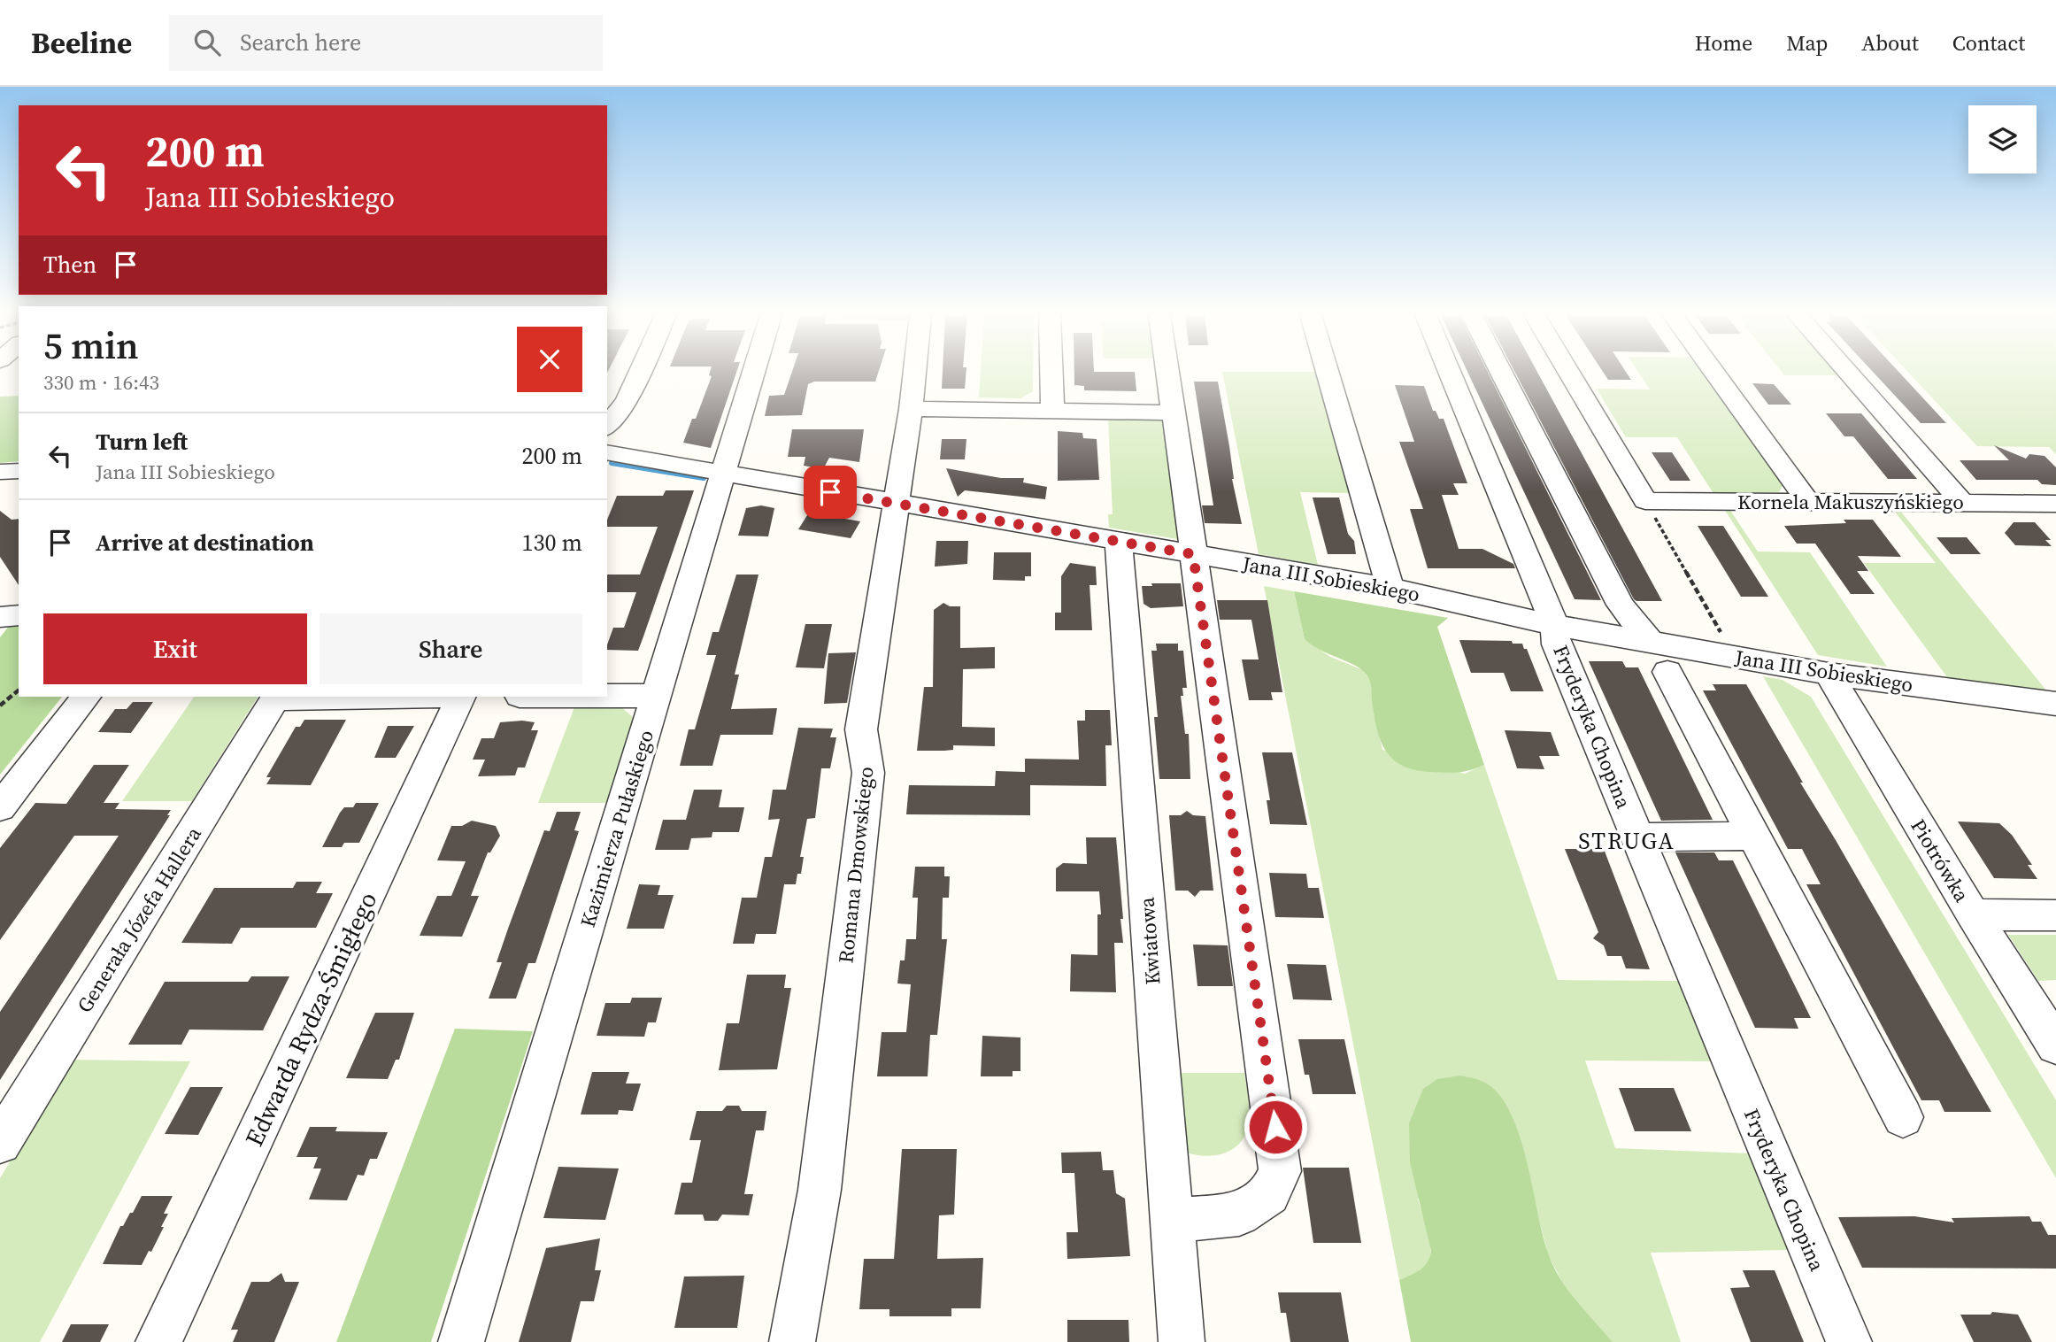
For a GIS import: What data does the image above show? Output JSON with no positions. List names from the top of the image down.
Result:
{
  "streets": {
    "street": [
      "Kornela Makuszyńskiego",
      "Jana III Sobieskiego",
      "Fryderyka Chopina",
      "Kazimierza Pułaskiego",
      "Piotrówka",
      "Romana Dmowskiego",
      "Generała Józefa Hallera",
      "Kwiatowa",
      "Edwarda Rydza-Śmigłego"
    ]
  },
  "crossings": [
    ["Jana III Sobieskiego", "Fryderyka Chopina"],
    ["Jana III Sobieskiego", "Kazimierza Pułaskiego"],
    ["Jana III Sobieskiego", "Piotrówka"],
    ["Jana III Sobieskiego", "Romana Dmowskiego"],
    ["Jana III Sobieskiego", "Kwiatowa"]
  ],
  "districts": ["STRUGA"],
  "page": {
    "header": "Beeline",
    "search": "Search here",
    "nav": [
      "Home",
      "Map",
      "About",
      "Contact"
    ],
    "turn": ["200 m", "Jana III Sobieskiego"],
    "then": "Then",
    "heading": ["5 min", "330 m · 16:43"],
    "list": [
      {
        "name": "Turn left",
        "note": "Jana III Sobieskiego",
        "value": "200 m"
      },
      {
        "name": "Arrive at destination",
        "value": "130 m"
      }
    ],
    "buttons": ["Exit", "Share"]
  }
}
